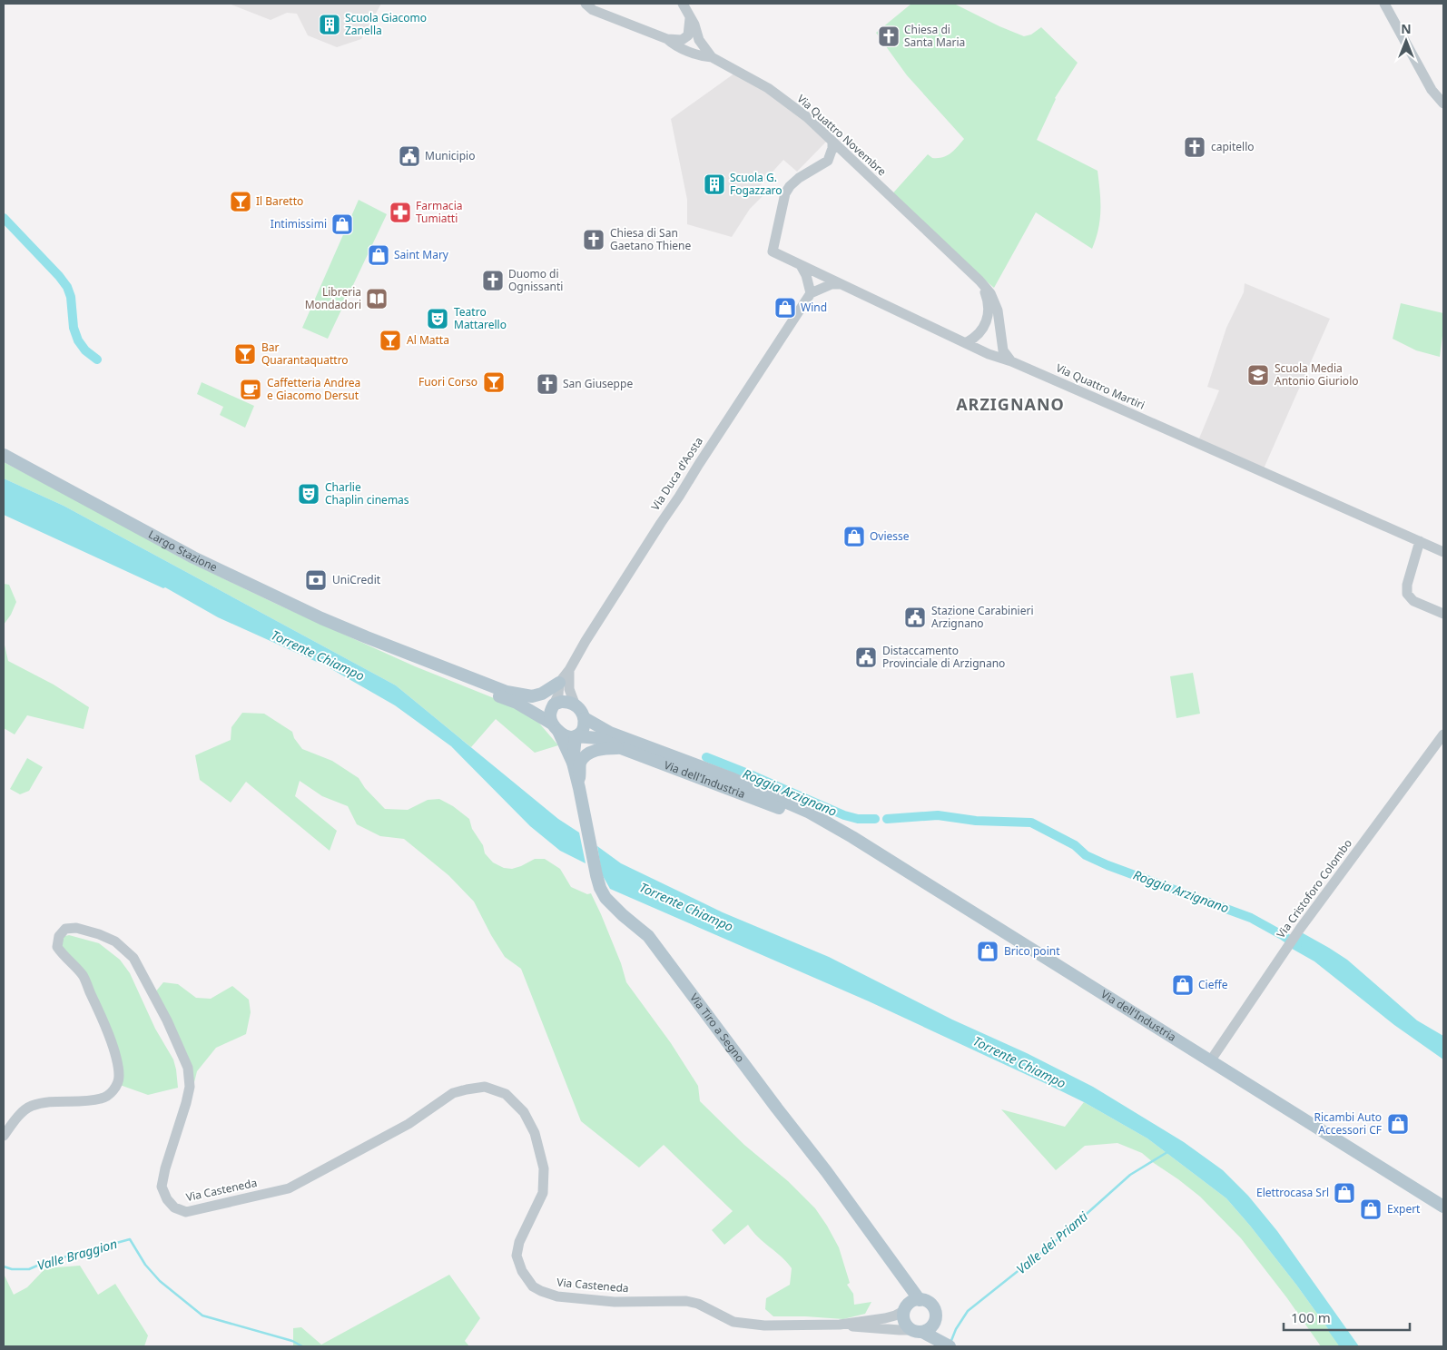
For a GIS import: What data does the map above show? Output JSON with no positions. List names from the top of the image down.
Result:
{
  "streets": {
    "main road": ["Largo Stazione", "Via dell'Industria", "Via Tiro a Segno"],
    "street": [
      "Via Quattro Novembre",
      "Via Quattro Martiri",
      "Via Duca d'Aosta",
      "Via Cristoforo Colombo",
      "Via Casteneda"
    ]
  },
  "crossings": [
    ["Via Quattro Novembre", "Via Quattro Martiri"],
    ["Via Duca d'Aosta", "Largo Stazione"],
    ["Via Duca d'Aosta", "Via dell'Industria"],
    ["Via Duca d'Aosta", "Via Tiro a Segno"],
    ["Largo Stazione", "Via dell'Industria"],
    ["Largo Stazione", "Via Tiro a Segno"],
    ["Via dell'Industria", "Via Cristoforo Colombo"],
    ["Via dell'Industria", "Via Tiro a Segno"]
  ],
  "districts": ["ARZIGNANO"],
  "water": [
    "Torrente Chiampo",
    "Roggia Arzignano",
    "Valle dei Prianti",
    "Valle Braggion"
  ],
  "places": {
    "building": ["Scuola Giacomo Zanella", "Scuola G. Fogazzaro"],
    "church": [
      "Chiesa di Santa Maria",
      "capitello",
      "Chiesa di San Gaetano Thiene",
      "Duomo di Ognissanti",
      "San Giuseppe"
    ],
    "public building": ["Municipio", "Stazione Carabinieri Arzignano", "Distaccamento Provinciale di Arzignano"],
    "bar": [
      "Il Baretto",
      "Al Matta",
      "Bar Quarantaquattro",
      "Fuori Corso"
    ],
    "pharmacy": ["Farmacia Tumiatti"],
    "shop": [
      "Intimissimi",
      "Saint Mary",
      "Wind",
      "Oviesse",
      "Brico point",
      "Cieffe",
      "Ricambi Auto Accessori CF",
      "Elettrocasa Srl",
      "Expert"
    ],
    "library": ["Libreria Mondadori"],
    "theatre": ["Teatro Mattarello", "Charlie Chaplin cinemas"],
    "school or university": ["Scuola Media Antonio Giuriolo"],
    "cafe": ["Caffetteria Andrea e Giacomo Dersut"],
    "bank": ["UniCredit"]
  },
  "scale_bar": "100 m",
  "north": "top"
}
